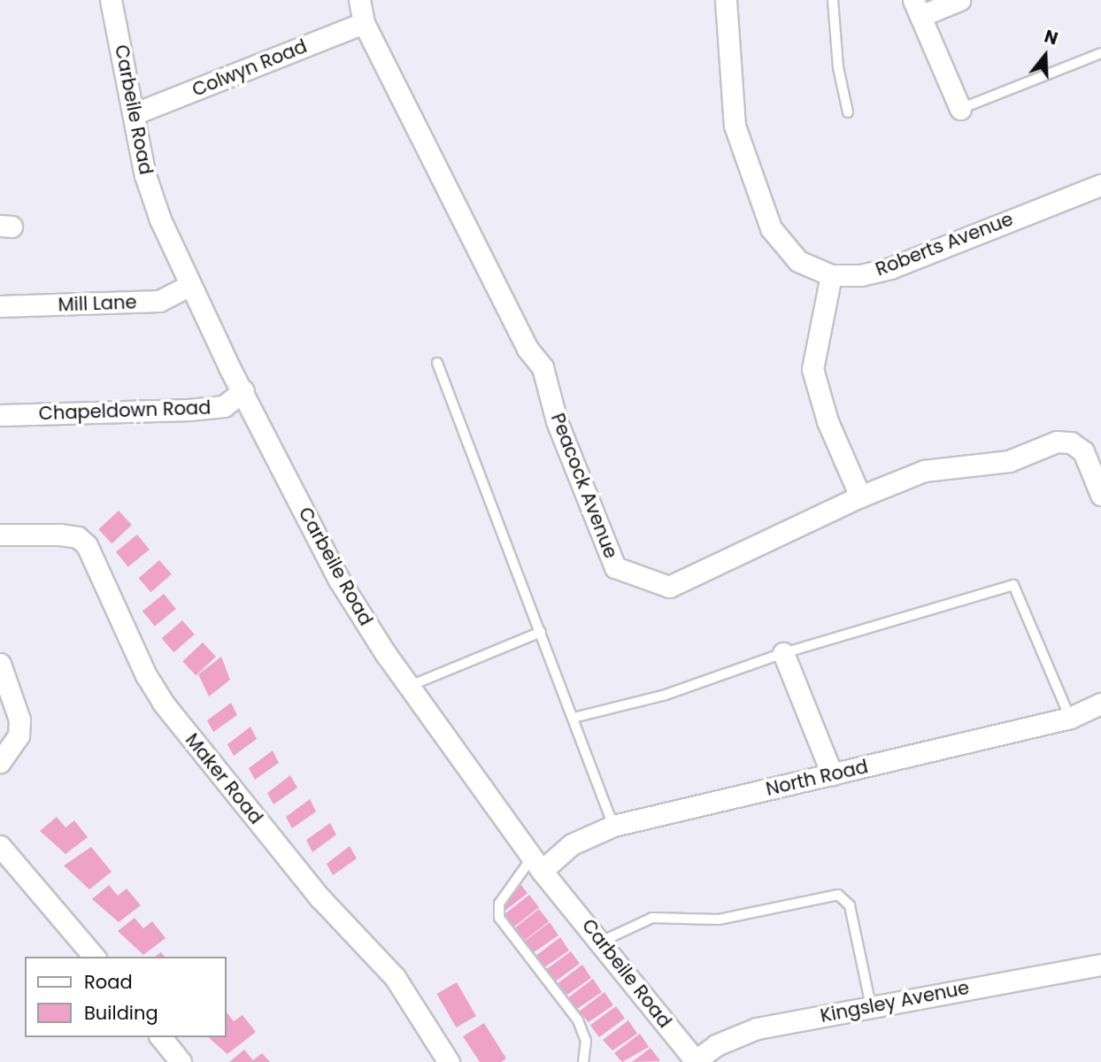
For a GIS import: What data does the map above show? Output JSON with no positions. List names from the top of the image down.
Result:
{
  "streets": {
    "street": [
      "Colwyn Road",
      "Carbeile Road",
      "Roberts Avenue",
      "Mill Lane",
      "Chapeldown Road",
      "Peacock Avenue",
      "North Road",
      "Maker Road",
      "Kingsley Avenue"
    ]
  },
  "crossings": [
    ["Colwyn Road", "Carbeile Road"],
    ["Colwyn Road", "Peacock Avenue"],
    ["Carbeile Road", "Mill Lane"],
    ["Carbeile Road", "Chapeldown Road"],
    ["Carbeile Road", "North Road"],
    ["Carbeile Road", "Kingsley Avenue"]
  ],
  "legend": ["Road", "Building"],
  "north": "top"
}
